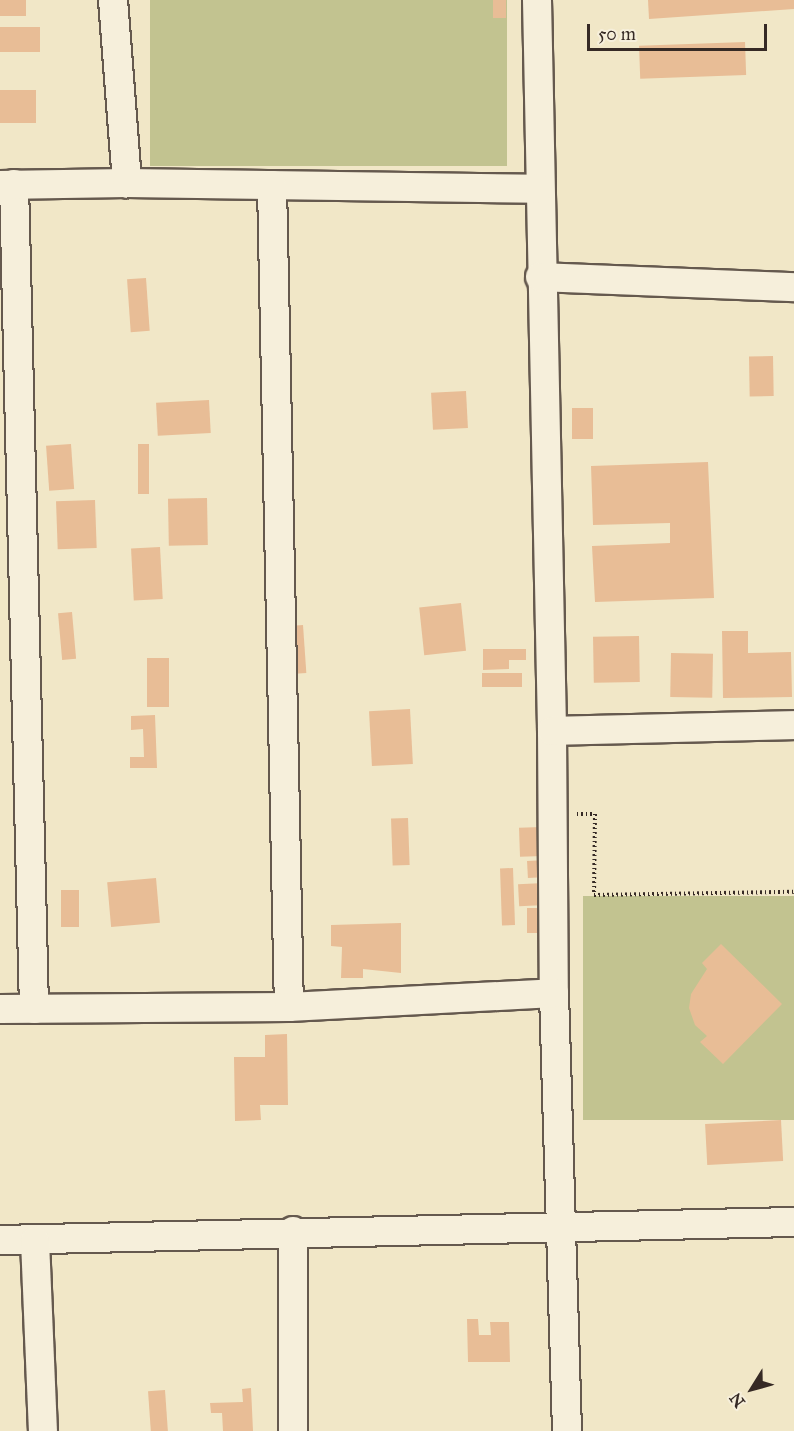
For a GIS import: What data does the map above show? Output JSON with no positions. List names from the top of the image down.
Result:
{
  "scale_bar": "50 m",
  "north": "bottom left"
}
